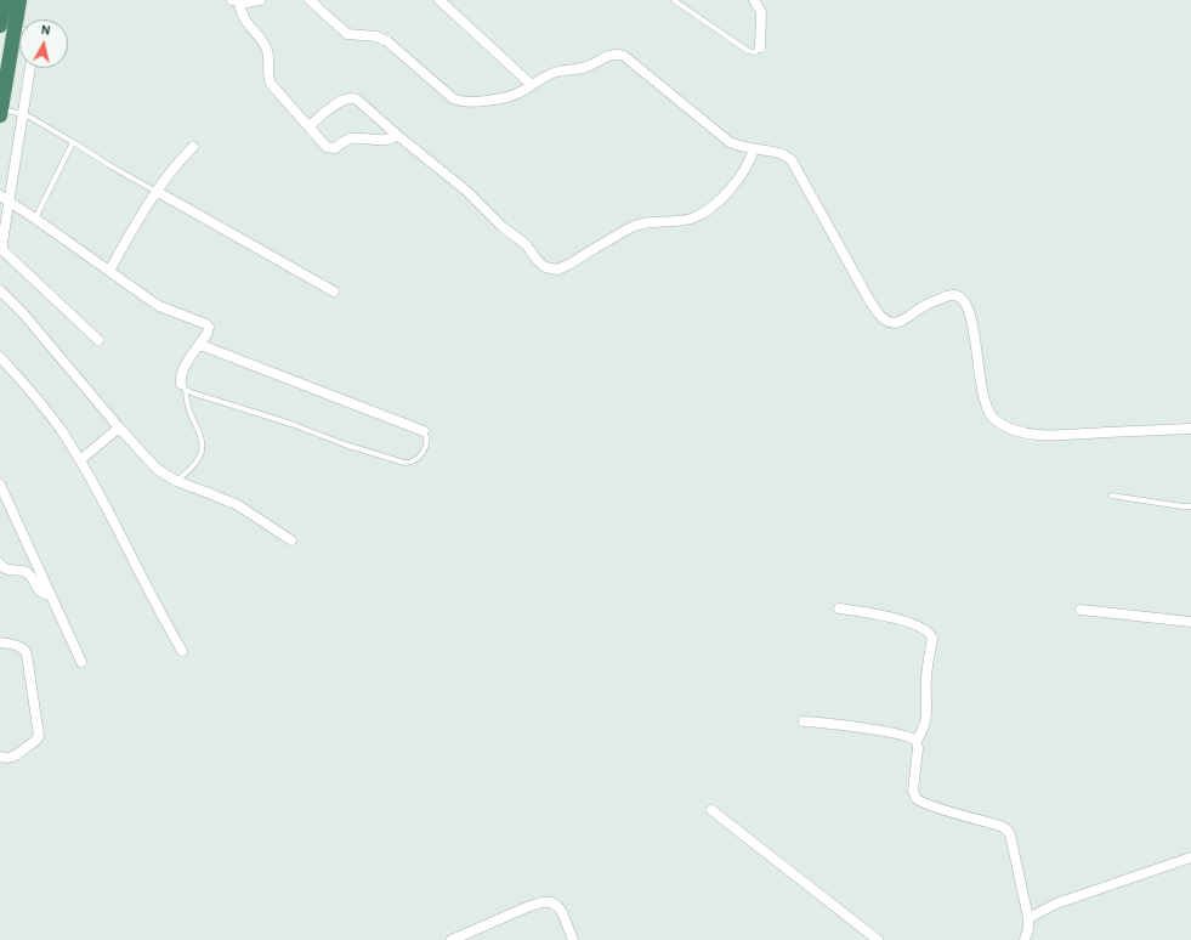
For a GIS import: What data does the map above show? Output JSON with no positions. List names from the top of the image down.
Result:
{
  "north": "top"
}
